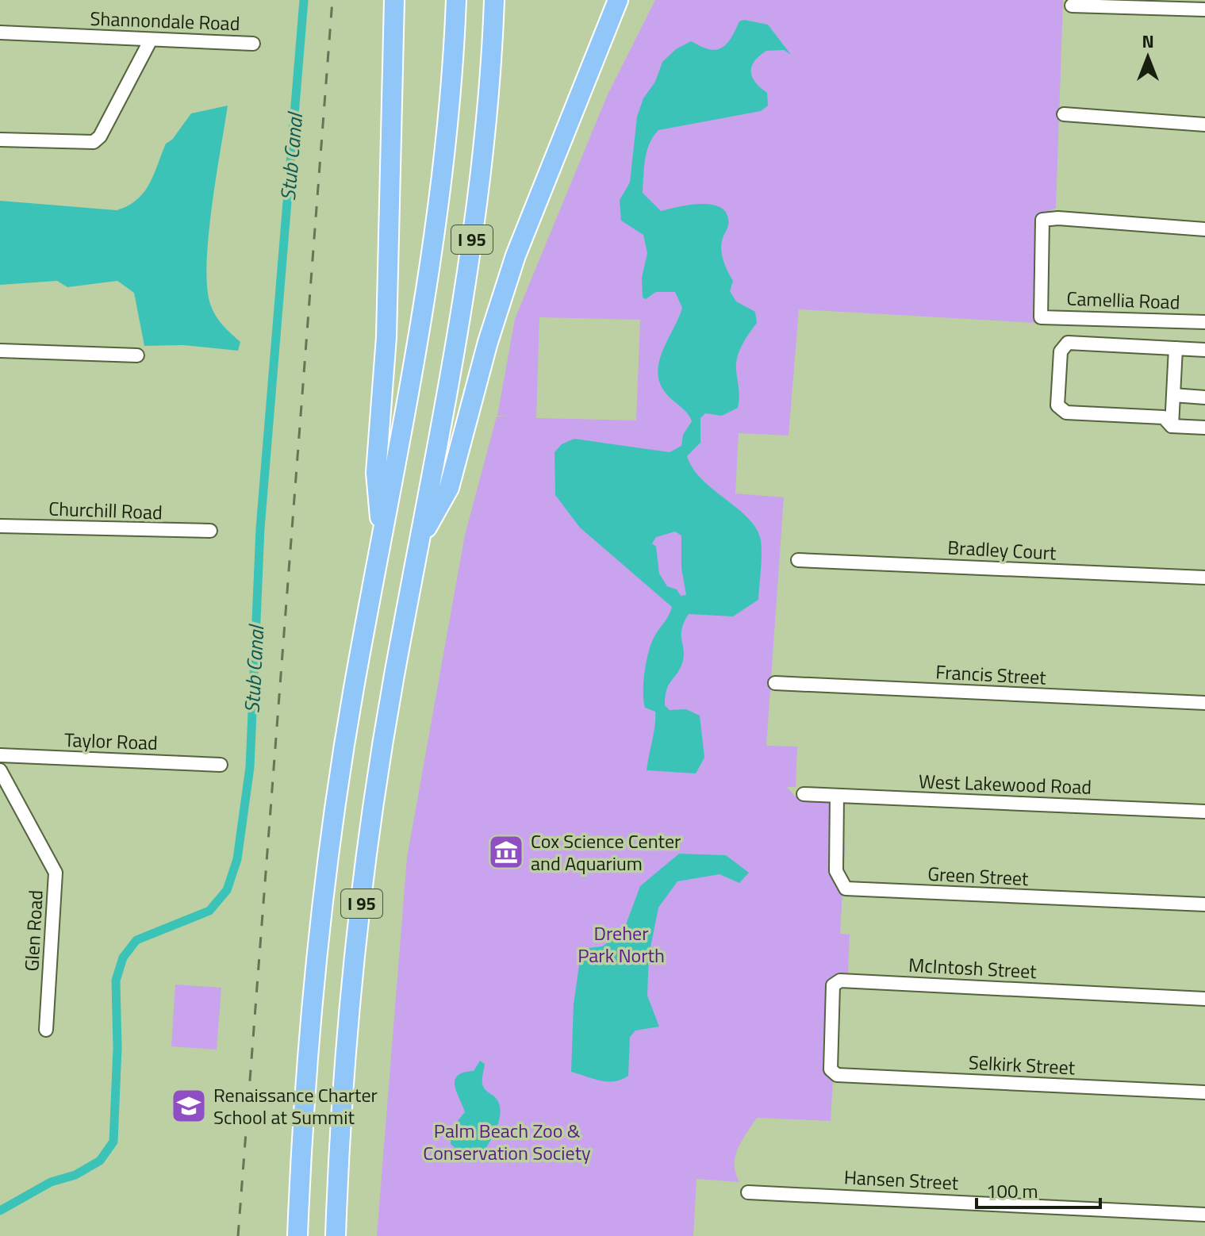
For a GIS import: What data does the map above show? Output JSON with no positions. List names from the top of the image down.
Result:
{
  "streets": {
    "highway": ["I 95"],
    "street": [
      "Shannondale Road",
      "Camellia Road",
      "Churchill Road",
      "Bradley Court",
      "Francis Street",
      "Taylor Road",
      "West Lakewood Road",
      "Green Street",
      "Glen Road",
      "McIntosh Street",
      "Selkirk Street",
      "Hansen Street"
    ]
  },
  "crossings": [
    ["West Lakewood Road", "Green Street"],
    ["McIntosh Street", "Selkirk Street"]
  ],
  "water": ["Stub Canal"],
  "parks": ["Dreher Park North", "Palm Beach Zoo & Conservation Society"],
  "places": {
    "museum": ["Cox Science Center and Aquarium"],
    "school or university": ["Renaissance Charter School at Summit"]
  },
  "scale_bar": "100 m",
  "north": "top"
}
